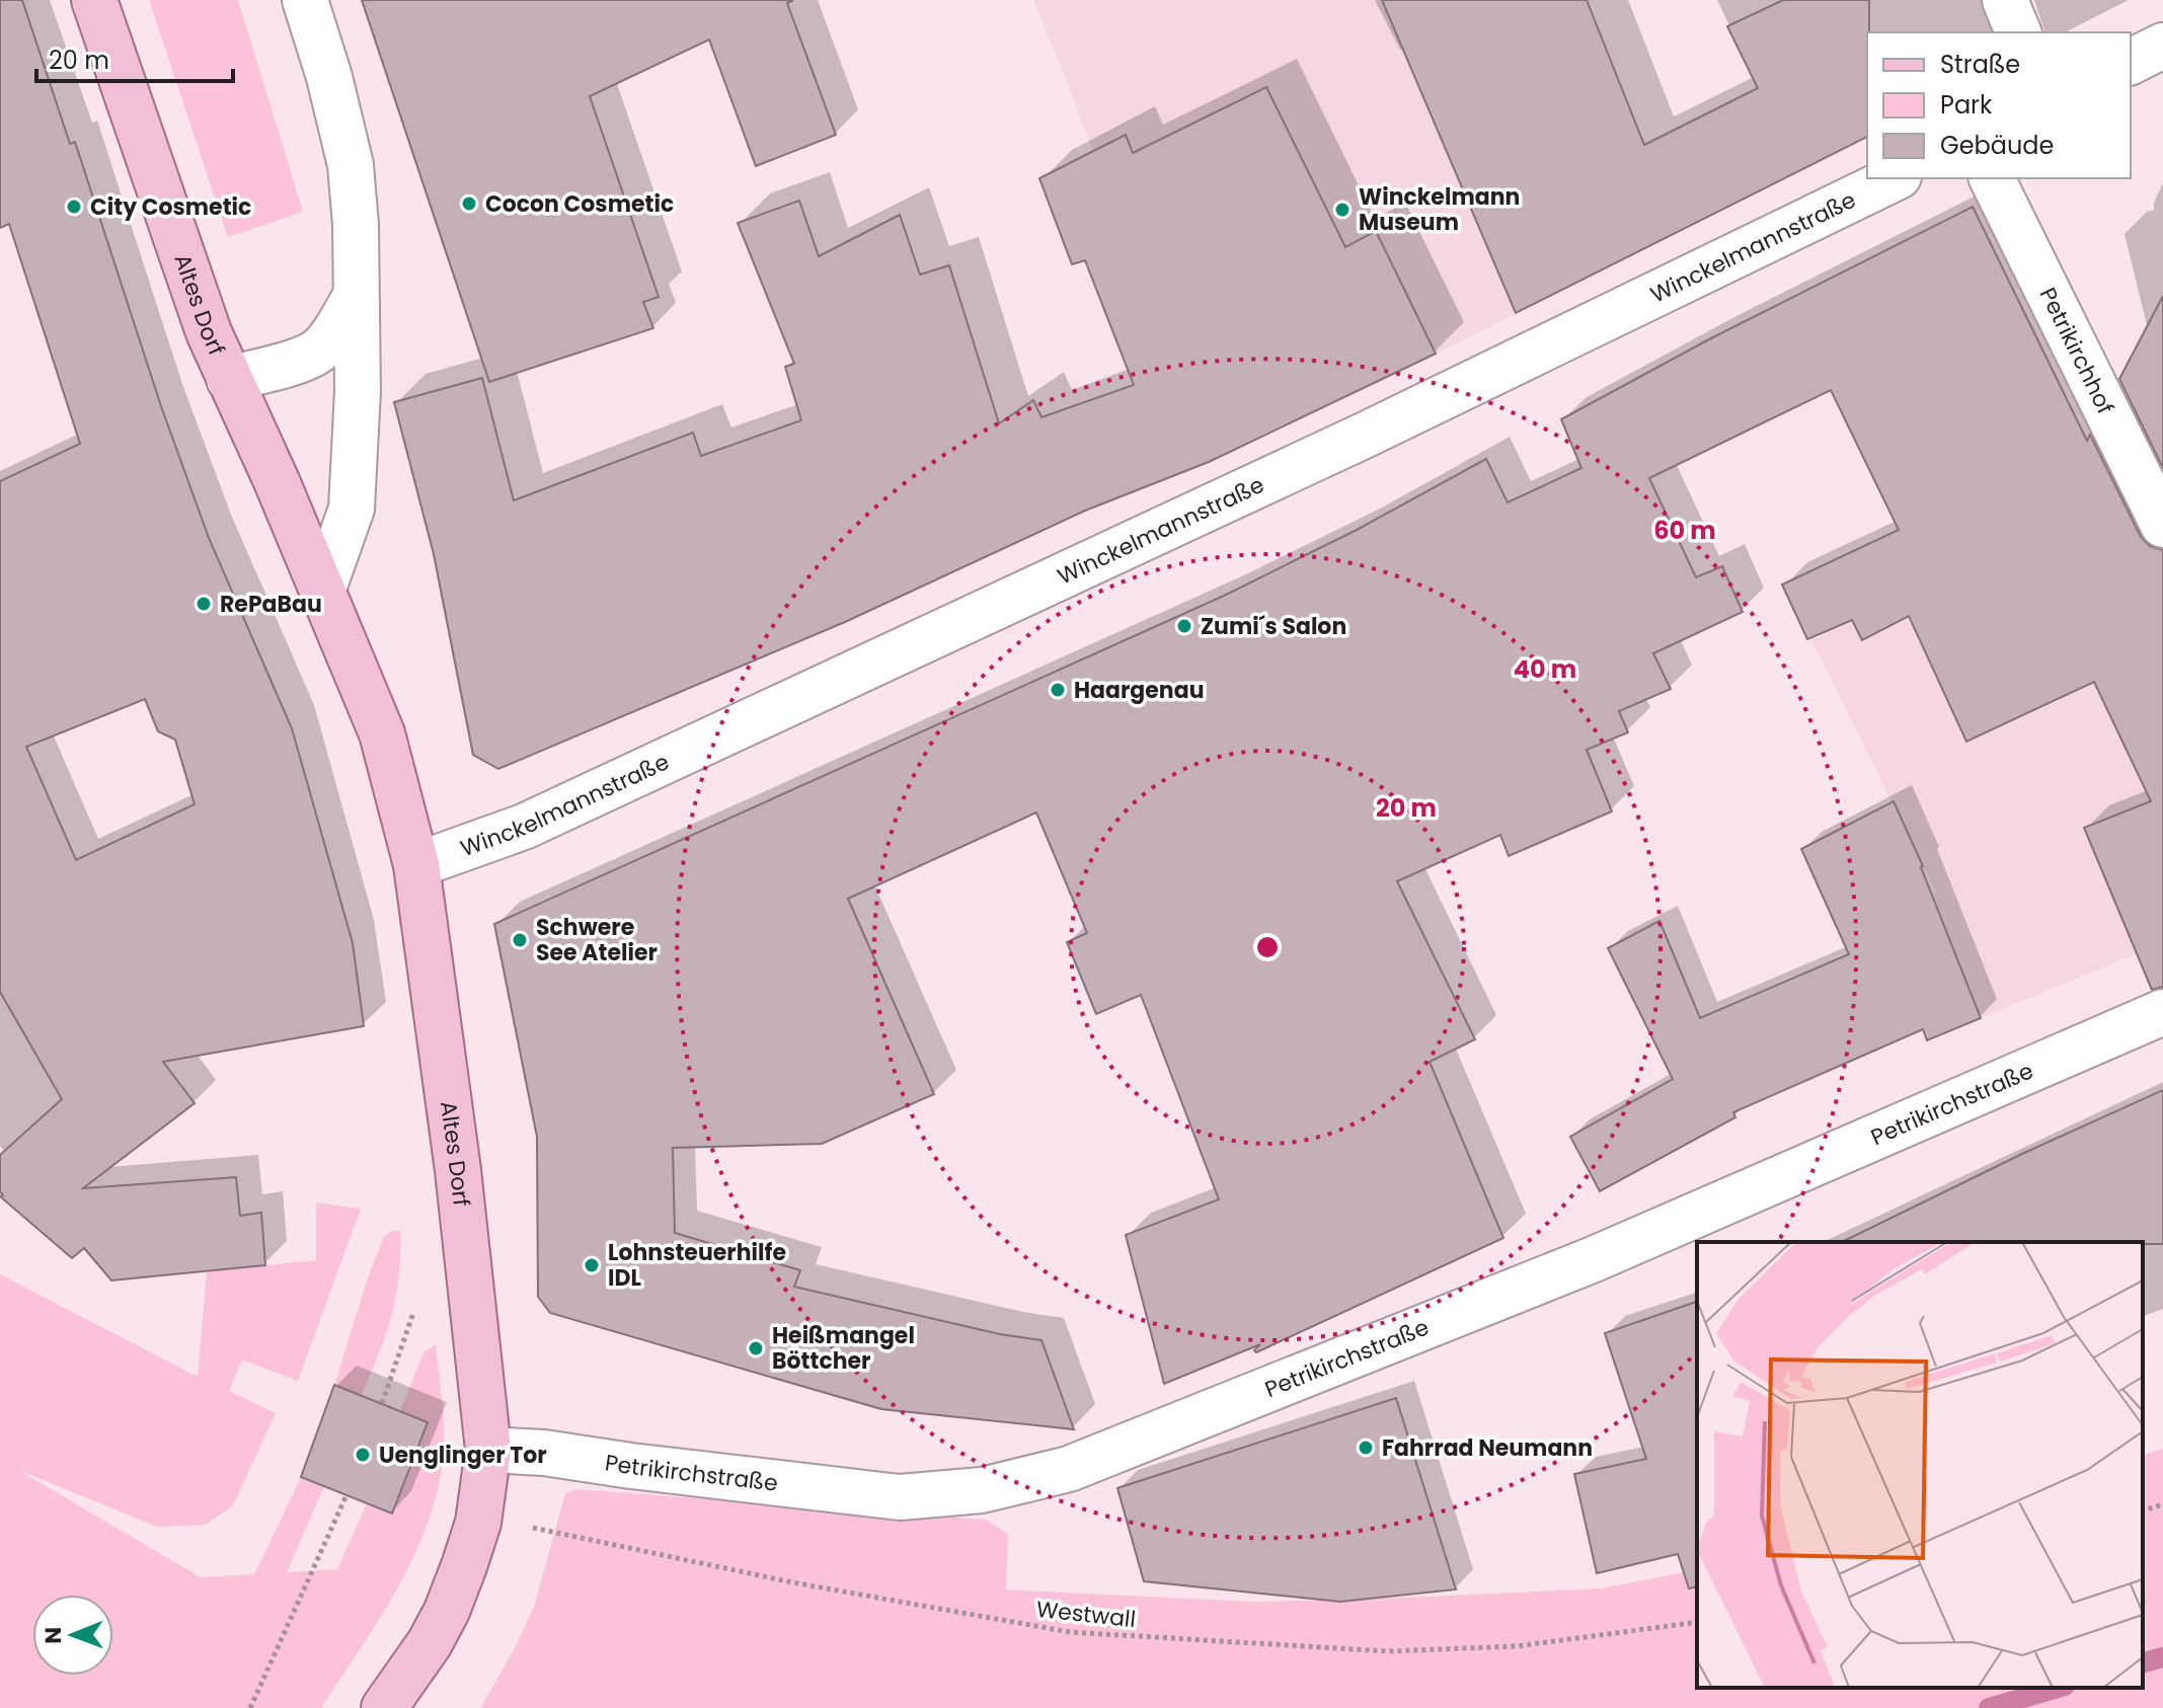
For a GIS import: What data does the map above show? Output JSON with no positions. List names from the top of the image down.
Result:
{
  "streets": {
    "main road": ["Altes Dorf"],
    "street": ["Winckelmannstraße", "Petrikirchhof", "Petrikirchstraße"],
    "path": ["Westwall"]
  },
  "crossings": [
    ["Winckelmannstraße", "Altes Dorf"],
    ["Altes Dorf", "Petrikirchstraße"],
    ["Altes Dorf", "Westwall"]
  ],
  "places": [
    "Cocon Cosmetic",
    "City Cosmetic",
    "Winckelmann Museum",
    "RePaBau",
    "Zumi´s Salon",
    "Haargenau",
    "Schwere See Atelier",
    "Lohnsteuerhilfe IDL",
    "Heißmangel Böttcher",
    "Fahrrad Neumann",
    "Uenglinger Tor"
  ],
  "legend": ["Straße", "Park", "Gebäude"],
  "scale_bar": "20 m",
  "north": "left",
  "rings": ["60 m", "40 m", "20 m"]
}
